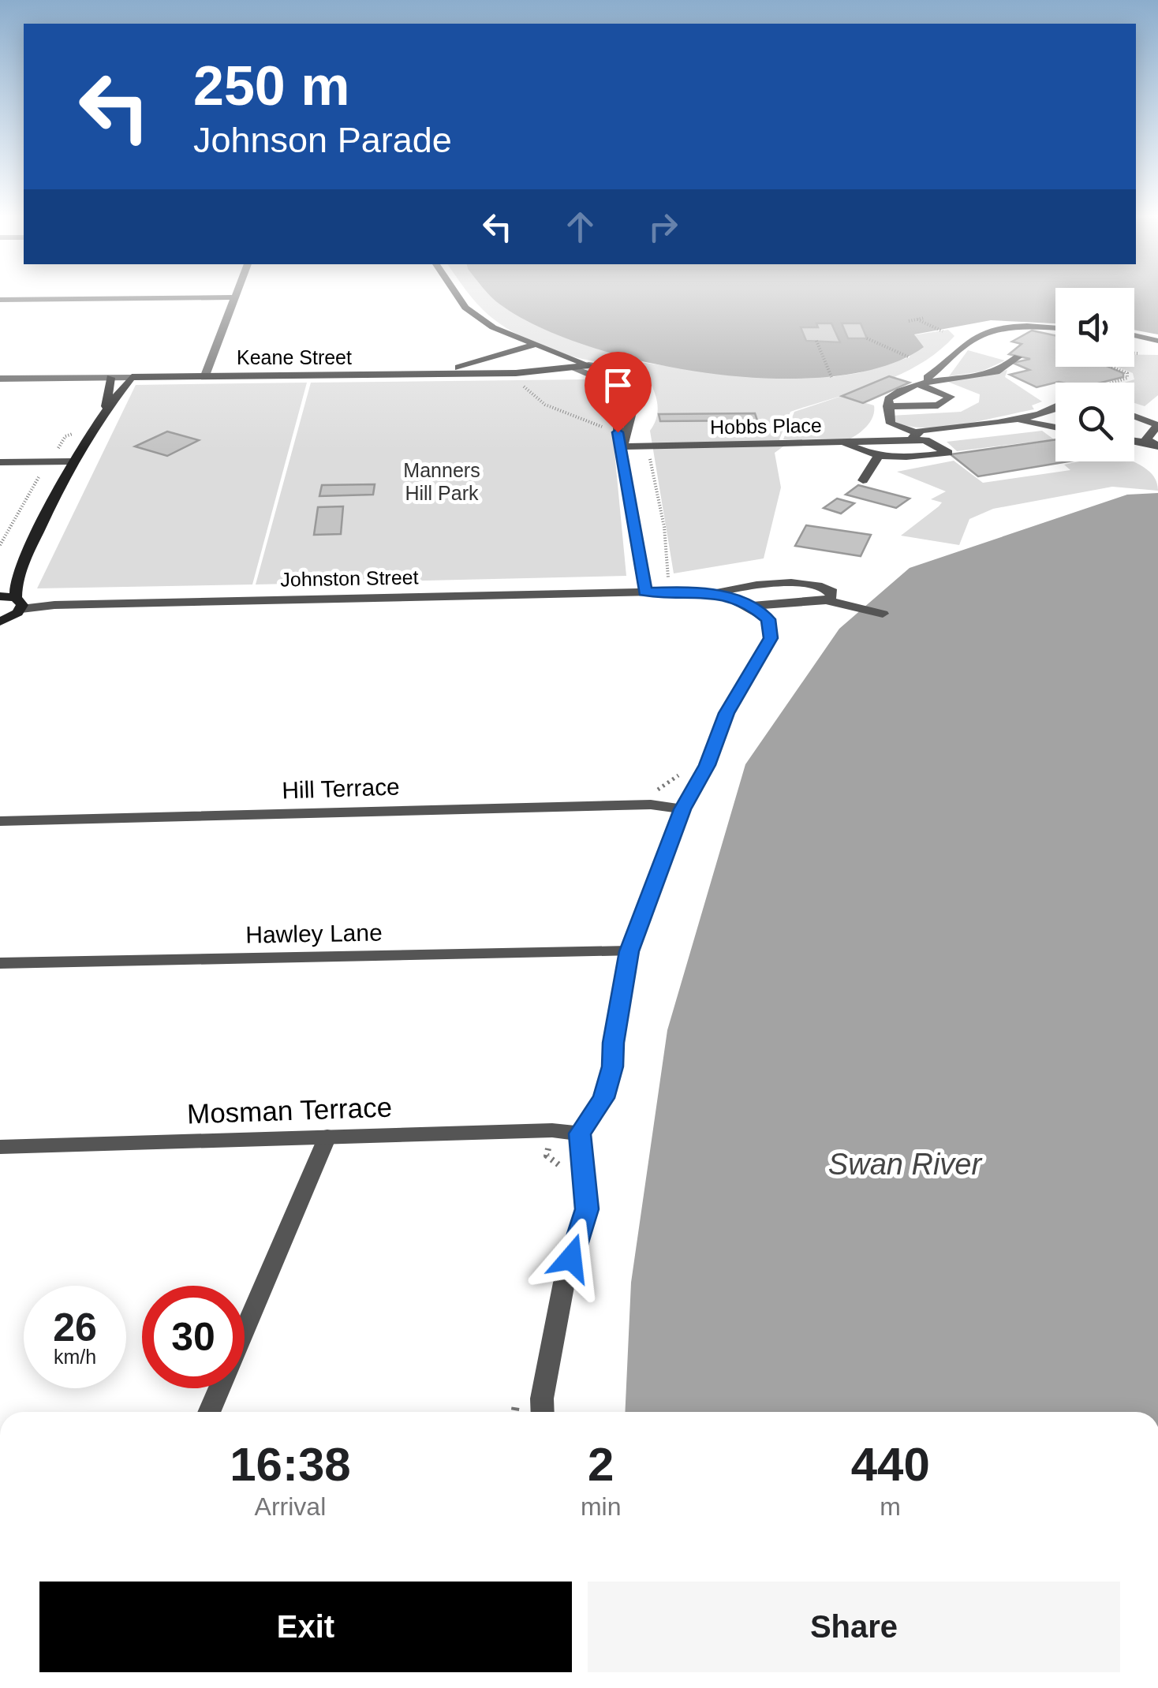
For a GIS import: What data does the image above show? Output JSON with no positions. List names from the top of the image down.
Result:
{
  "streets": {
    "street": [
      "Keane Street",
      "Hobbs Place",
      "Johnston Street",
      "Hill Terrace",
      "Hawley Lane",
      "Mosman Terrace"
    ]
  },
  "water": ["Swan River"],
  "parks": ["Manners Hill Park"],
  "page": {
    "turn": ["250 m", "Johnson Parade"],
    "speed": "26 km/h",
    "limit": "30",
    "eta": [
      "16:38",
      "Arrival",
      "2",
      "min",
      "440",
      "m"
    ],
    "buttons": ["Exit", "Share"]
  }
}
